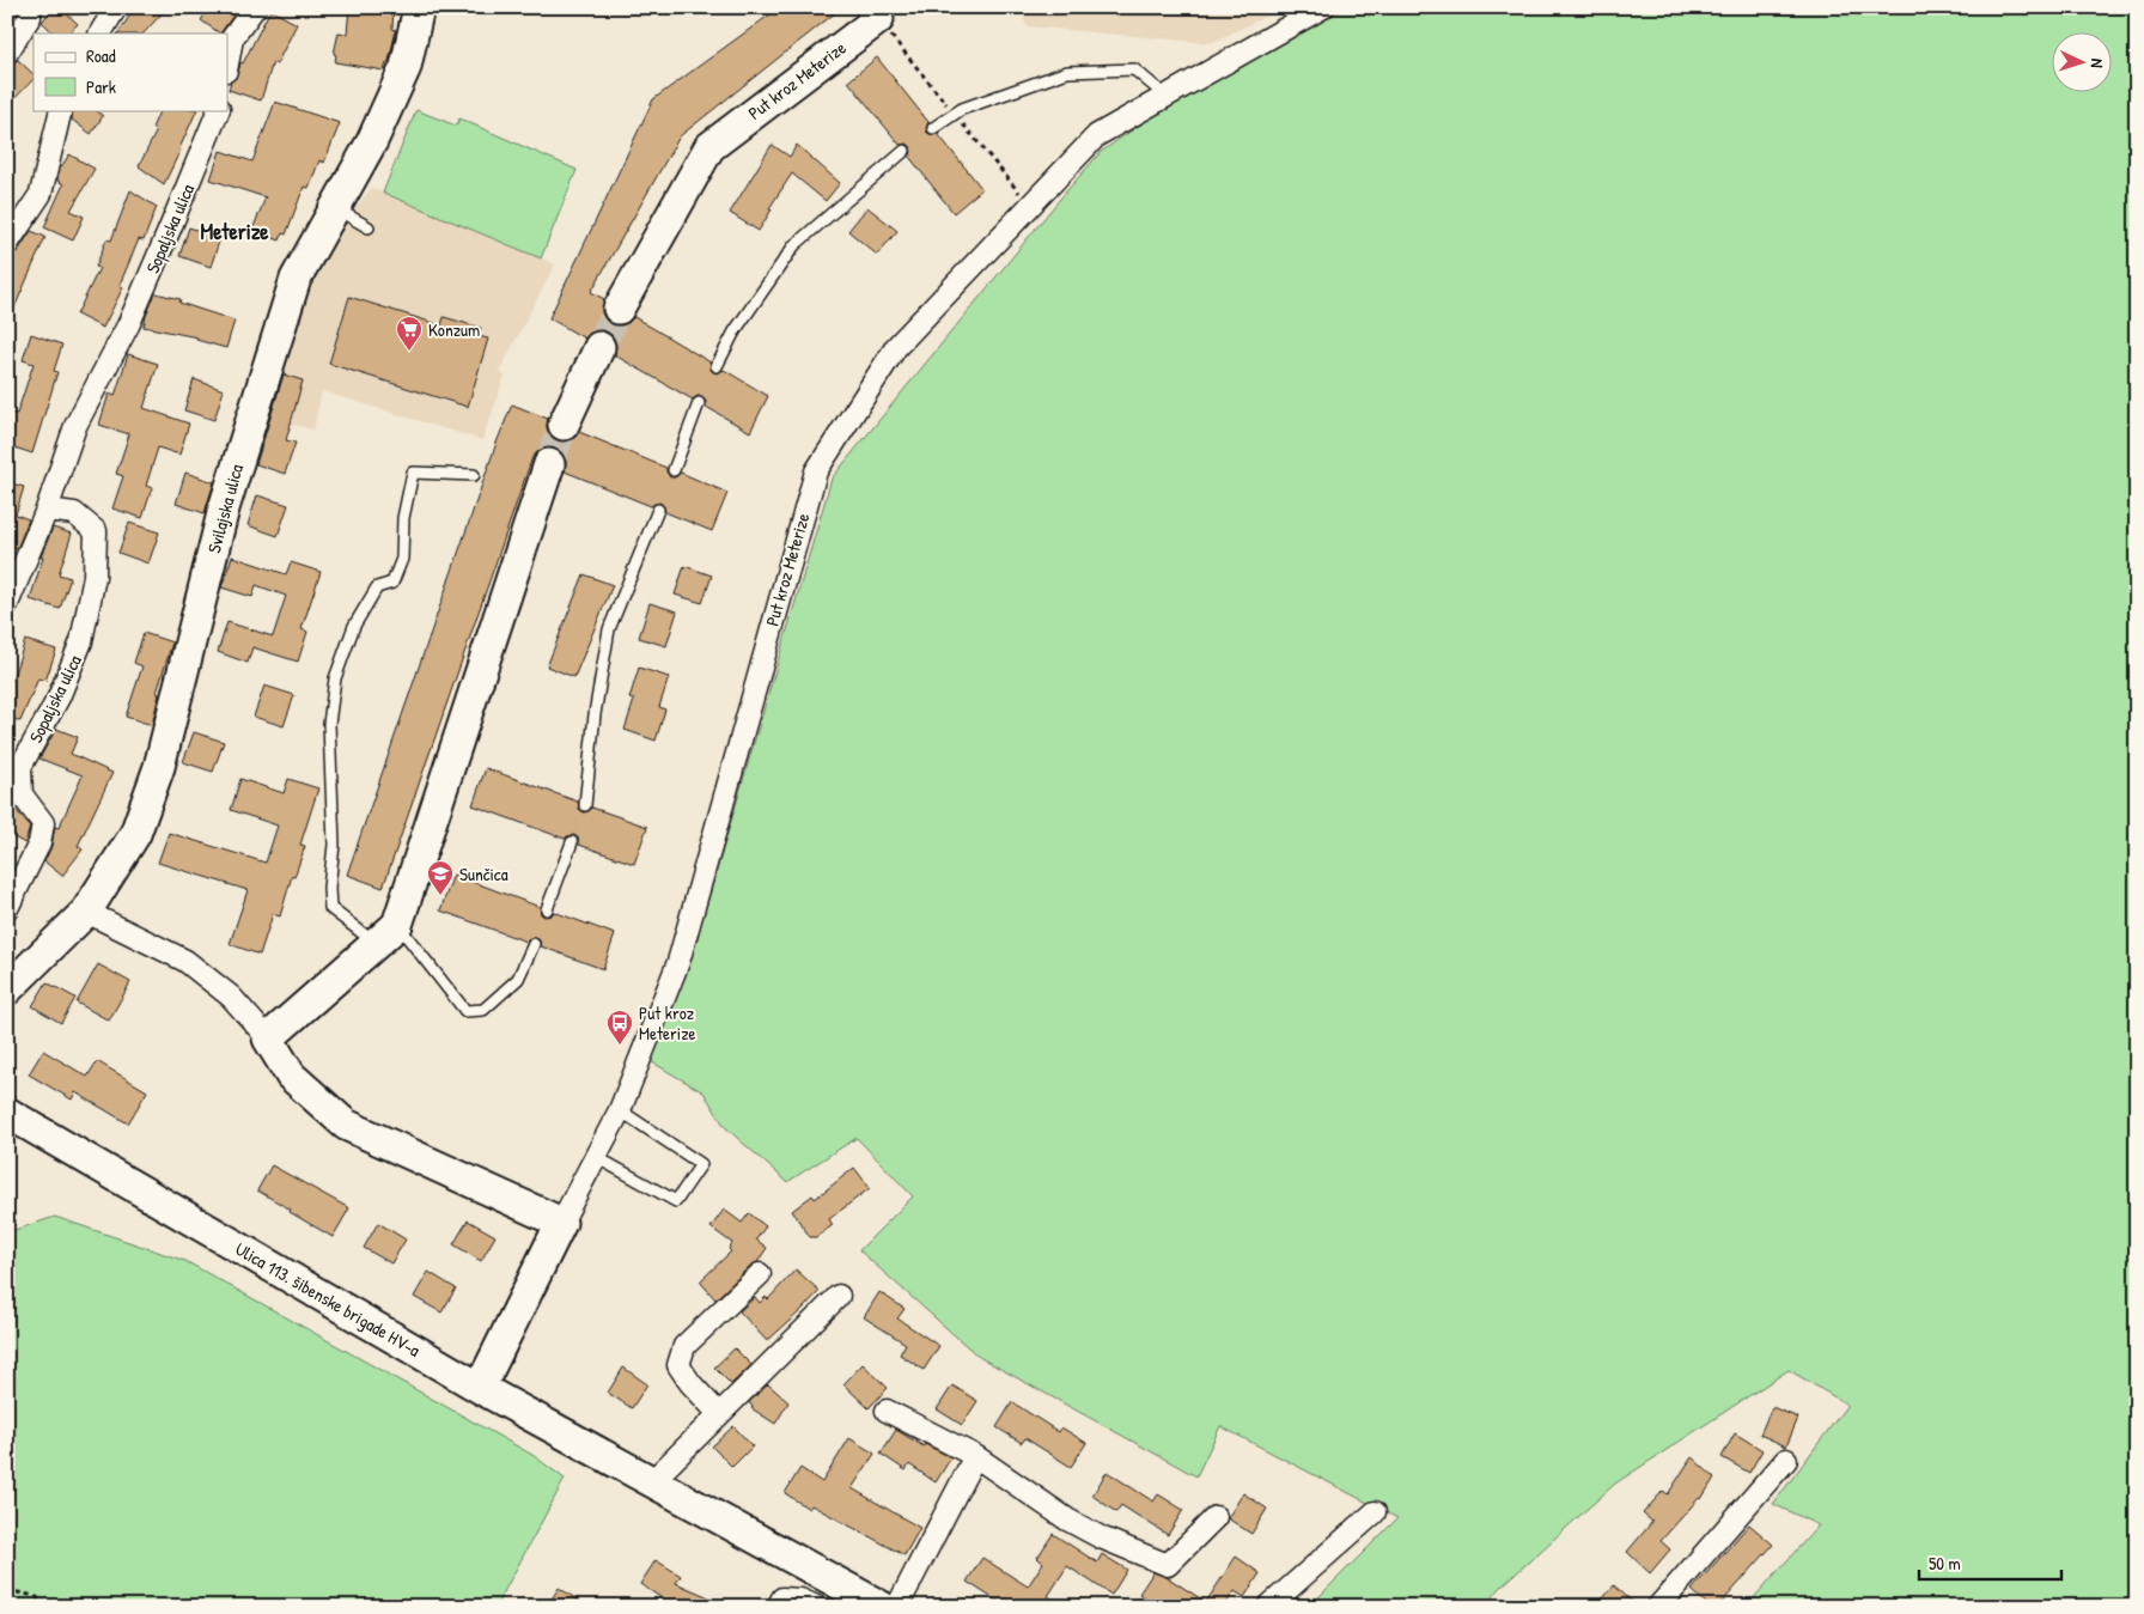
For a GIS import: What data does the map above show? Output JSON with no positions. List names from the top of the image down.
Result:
{
  "streets": {
    "street": [
      "Put kroz Meterize",
      "Sopaljska ulica",
      "Svilajska ulica",
      "Ulica 113. šibenske brigade HV-a"
    ]
  },
  "crossings": [
    ["Put kroz Meterize", "Ulica 113. šibenske brigade HV-a"]
  ],
  "districts": ["Meterize"],
  "places": {
    "supermarket": ["Konzum"],
    "school or university": ["Sunčica"],
    "bus stop": ["Put kroz Meterize"]
  },
  "legend": ["Road", "Park"],
  "scale_bar": "50 m",
  "north": "right"
}
